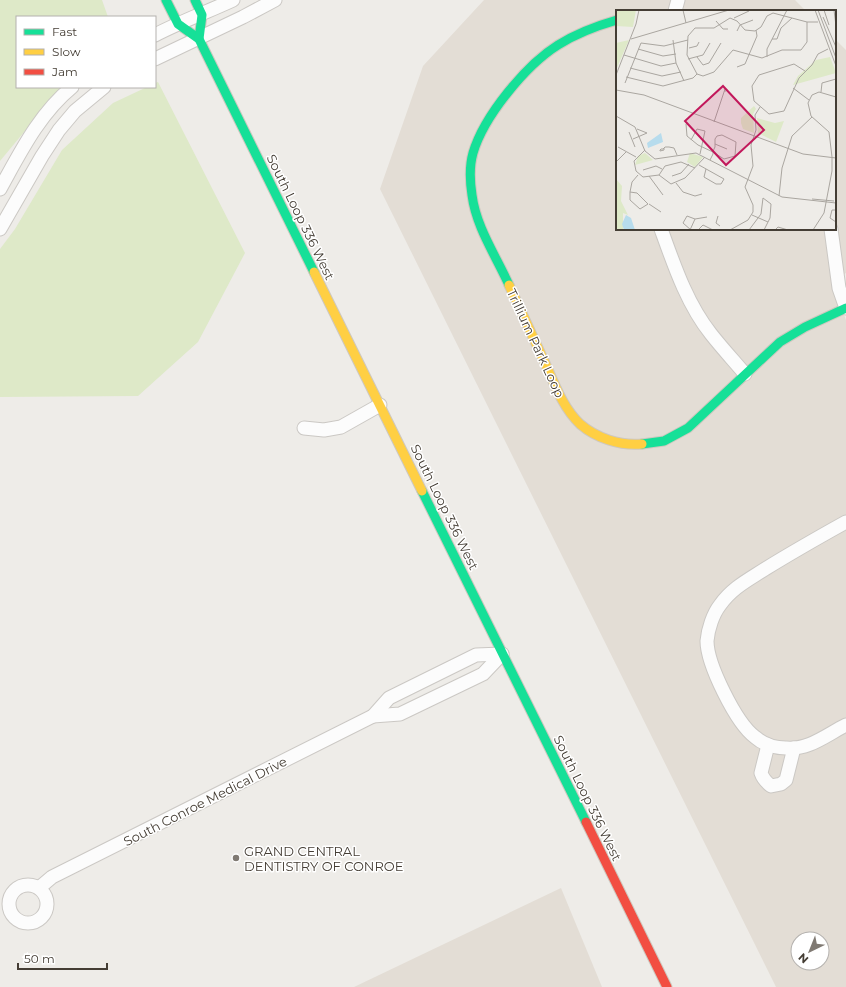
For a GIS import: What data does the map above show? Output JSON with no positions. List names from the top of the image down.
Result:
{
  "streets": {
    "main road": ["South Loop 336 West", "Trillium Park Loop"],
    "street": ["South Conroe Medical Drive"]
  },
  "crossings": [
    ["South Loop 336 West", "South Conroe Medical Drive"]
  ],
  "places": ["GRAND CENTRAL DENTISTRY OF CONROE"],
  "legend": ["Fast", "Slow", "Jam"],
  "scale_bar": "50 m",
  "north": "bottom left"
}
